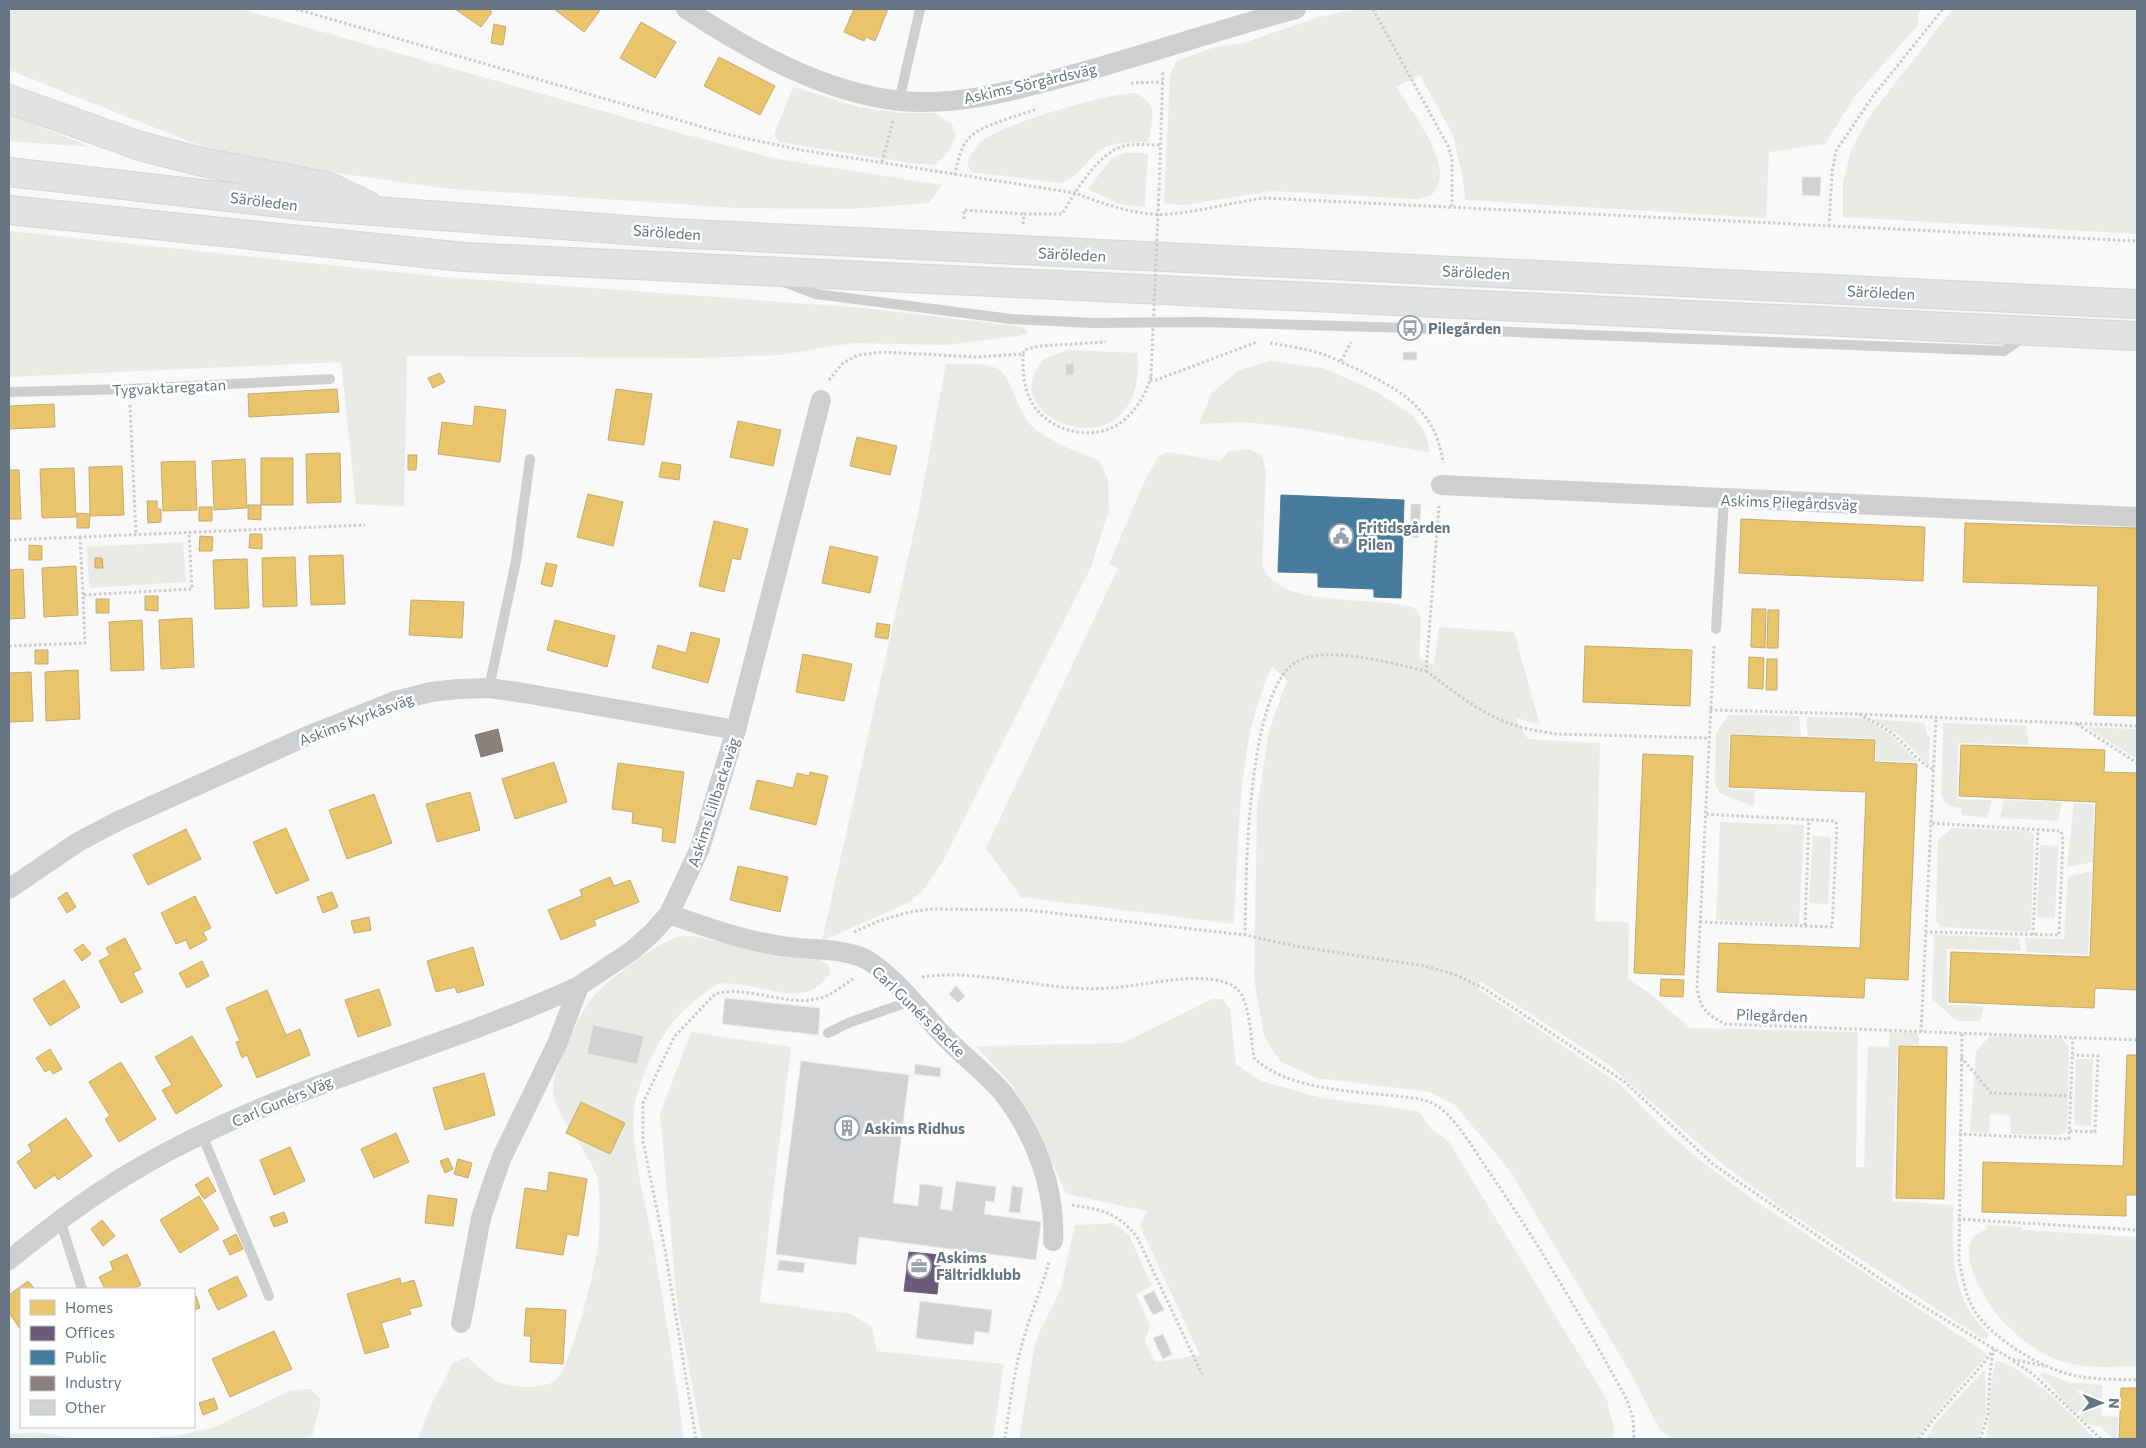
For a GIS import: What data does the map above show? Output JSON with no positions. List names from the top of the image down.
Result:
{
  "streets": {
    "main road": ["Säröleden"],
    "street": [
      "Askims Sörgårdsväg",
      "Askims Pilegårdsväg",
      "Askims Kyrkåsväg",
      "Askims Lillbackaväg",
      "Carl Gunérs Backe",
      "Carl Gunérs Väg"
    ],
    "lane": ["Tygvaktaregatan"],
    "path": ["Pilegården"]
  },
  "crossings": [
    ["Askims Kyrkåsväg", "Askims Lillbackaväg"],
    ["Askims Lillbackaväg", "Carl Gunérs Backe"],
    ["Askims Lillbackaväg", "Carl Gunérs Väg"]
  ],
  "places": {
    "bus stop": ["Pilegården"],
    "public building": ["Fritidsgården Pilen"],
    "building": ["Askims Ridhus"],
    "office": ["Askims Fältridklubb"]
  },
  "legend": [
    "Homes",
    "Offices",
    "Public",
    "Industry",
    "Other"
  ],
  "north": "right"
}
